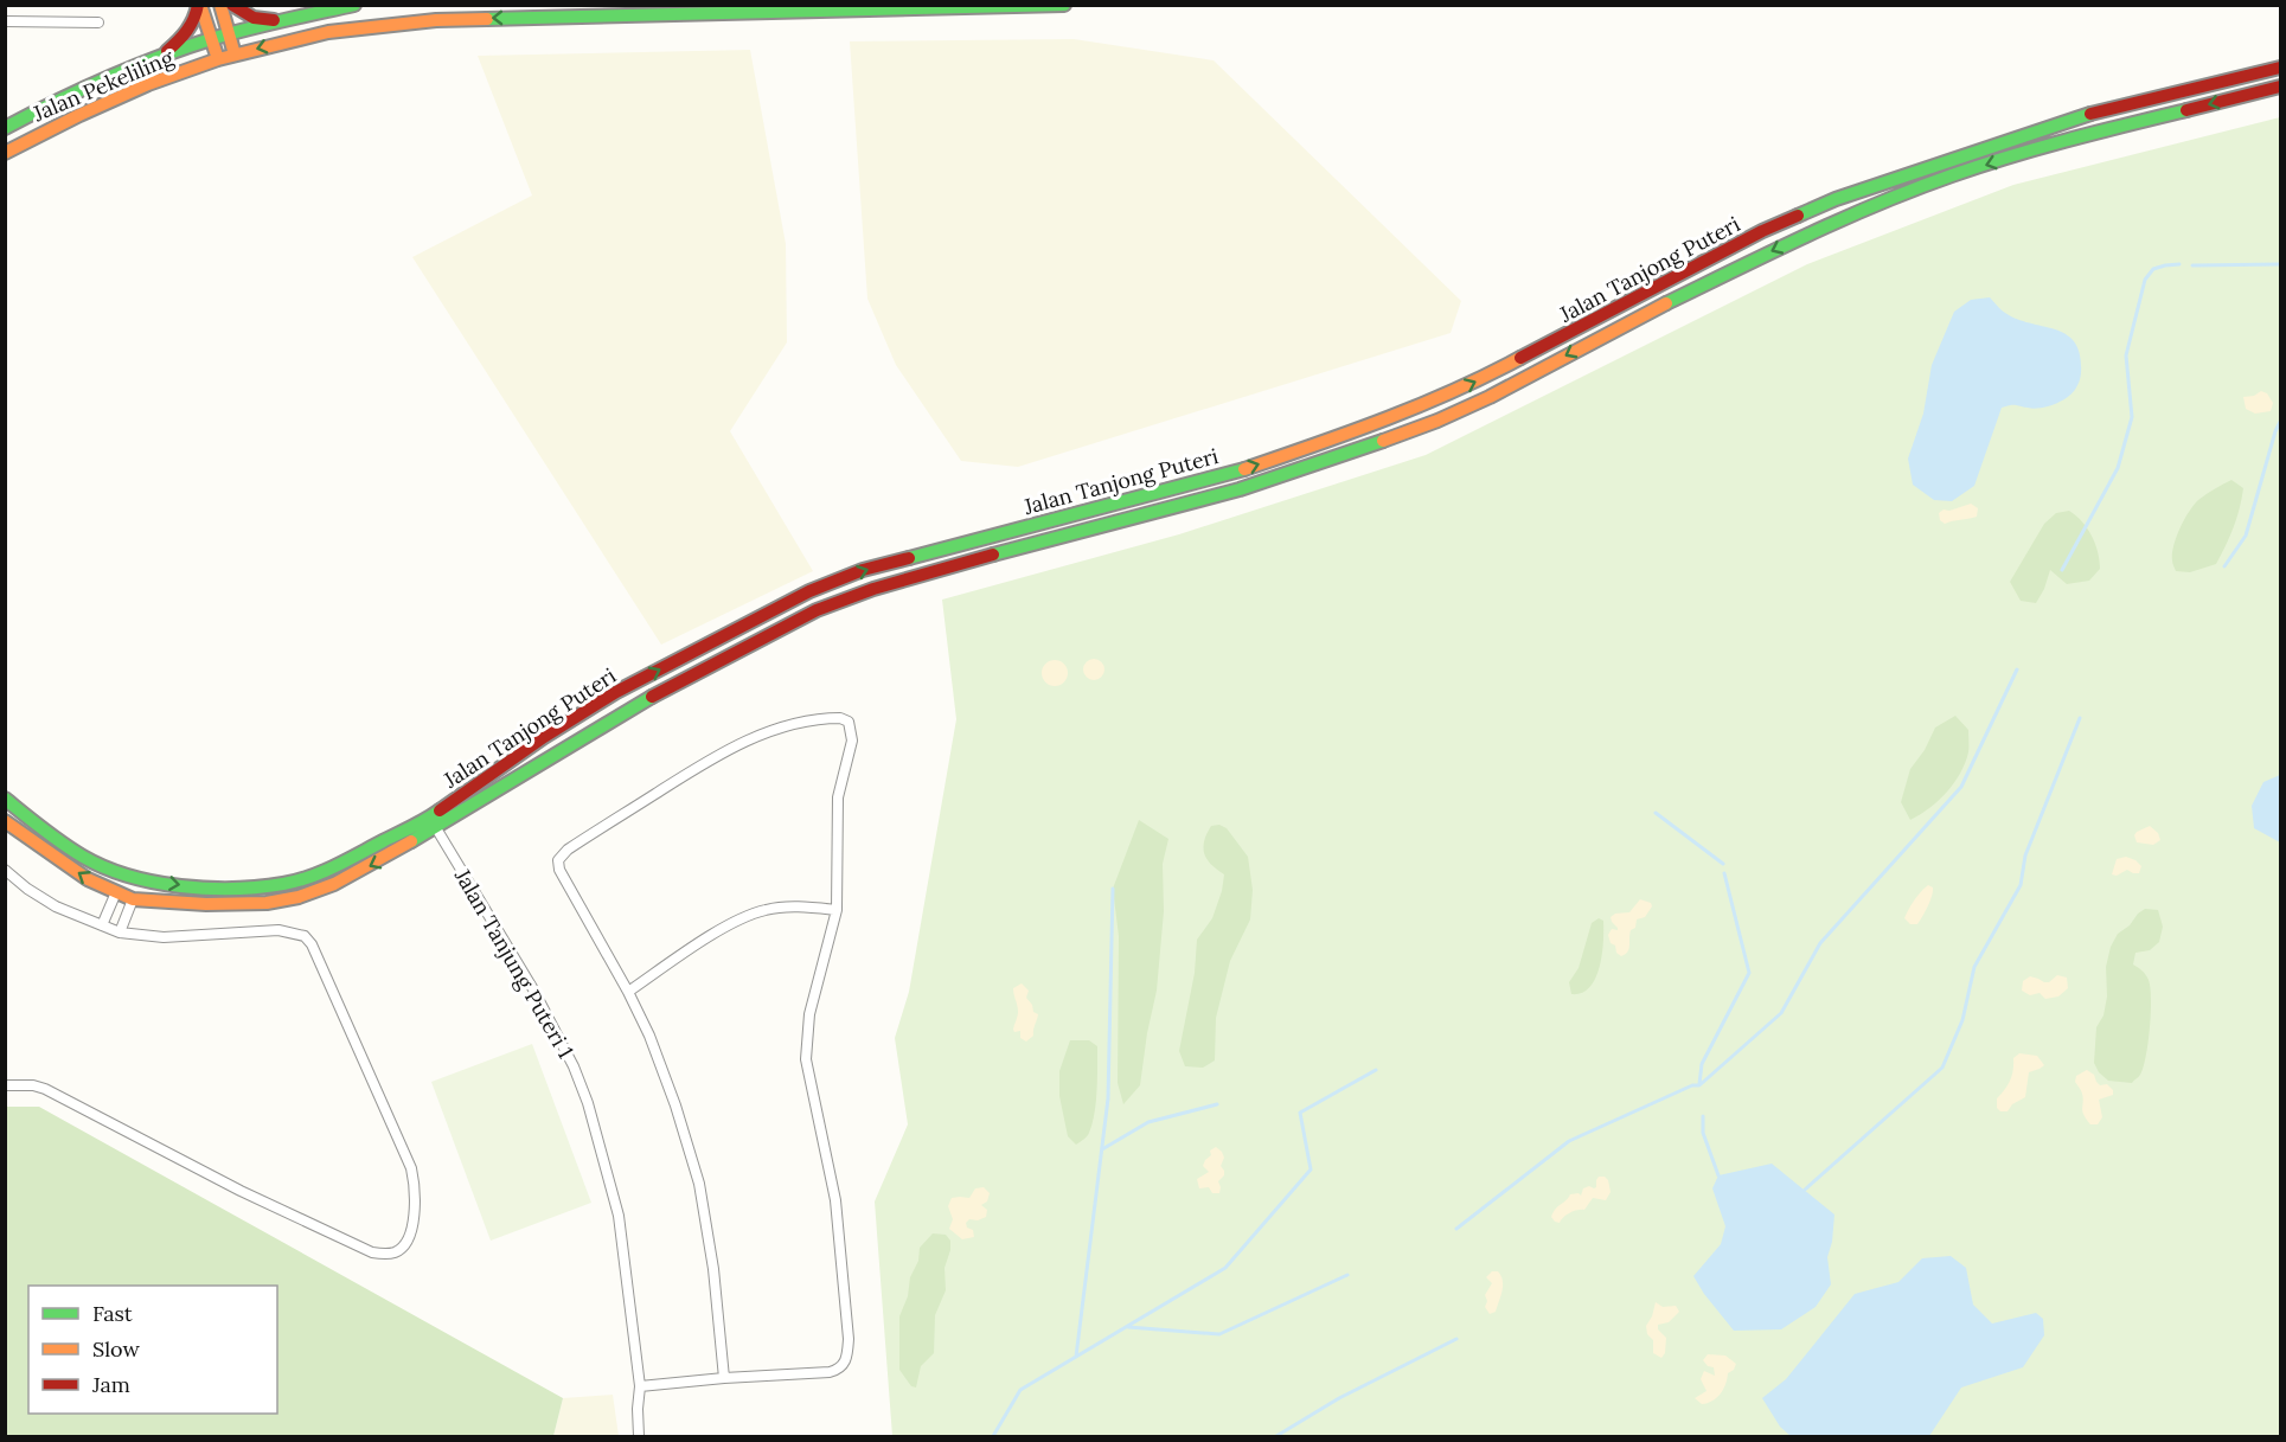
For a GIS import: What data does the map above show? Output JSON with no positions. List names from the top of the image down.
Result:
{
  "streets": {
    "street": ["Jalan Pekeliling", "Jalan Tanjong Puteri", "Jalan Tanjung Puteri 1"]
  },
  "crossings": [
    ["Jalan Tanjong Puteri", "Jalan Tanjung Puteri 1"]
  ],
  "one_way": ["Jalan Pekeliling"],
  "legend": ["Fast", "Slow", "Jam"]
}
